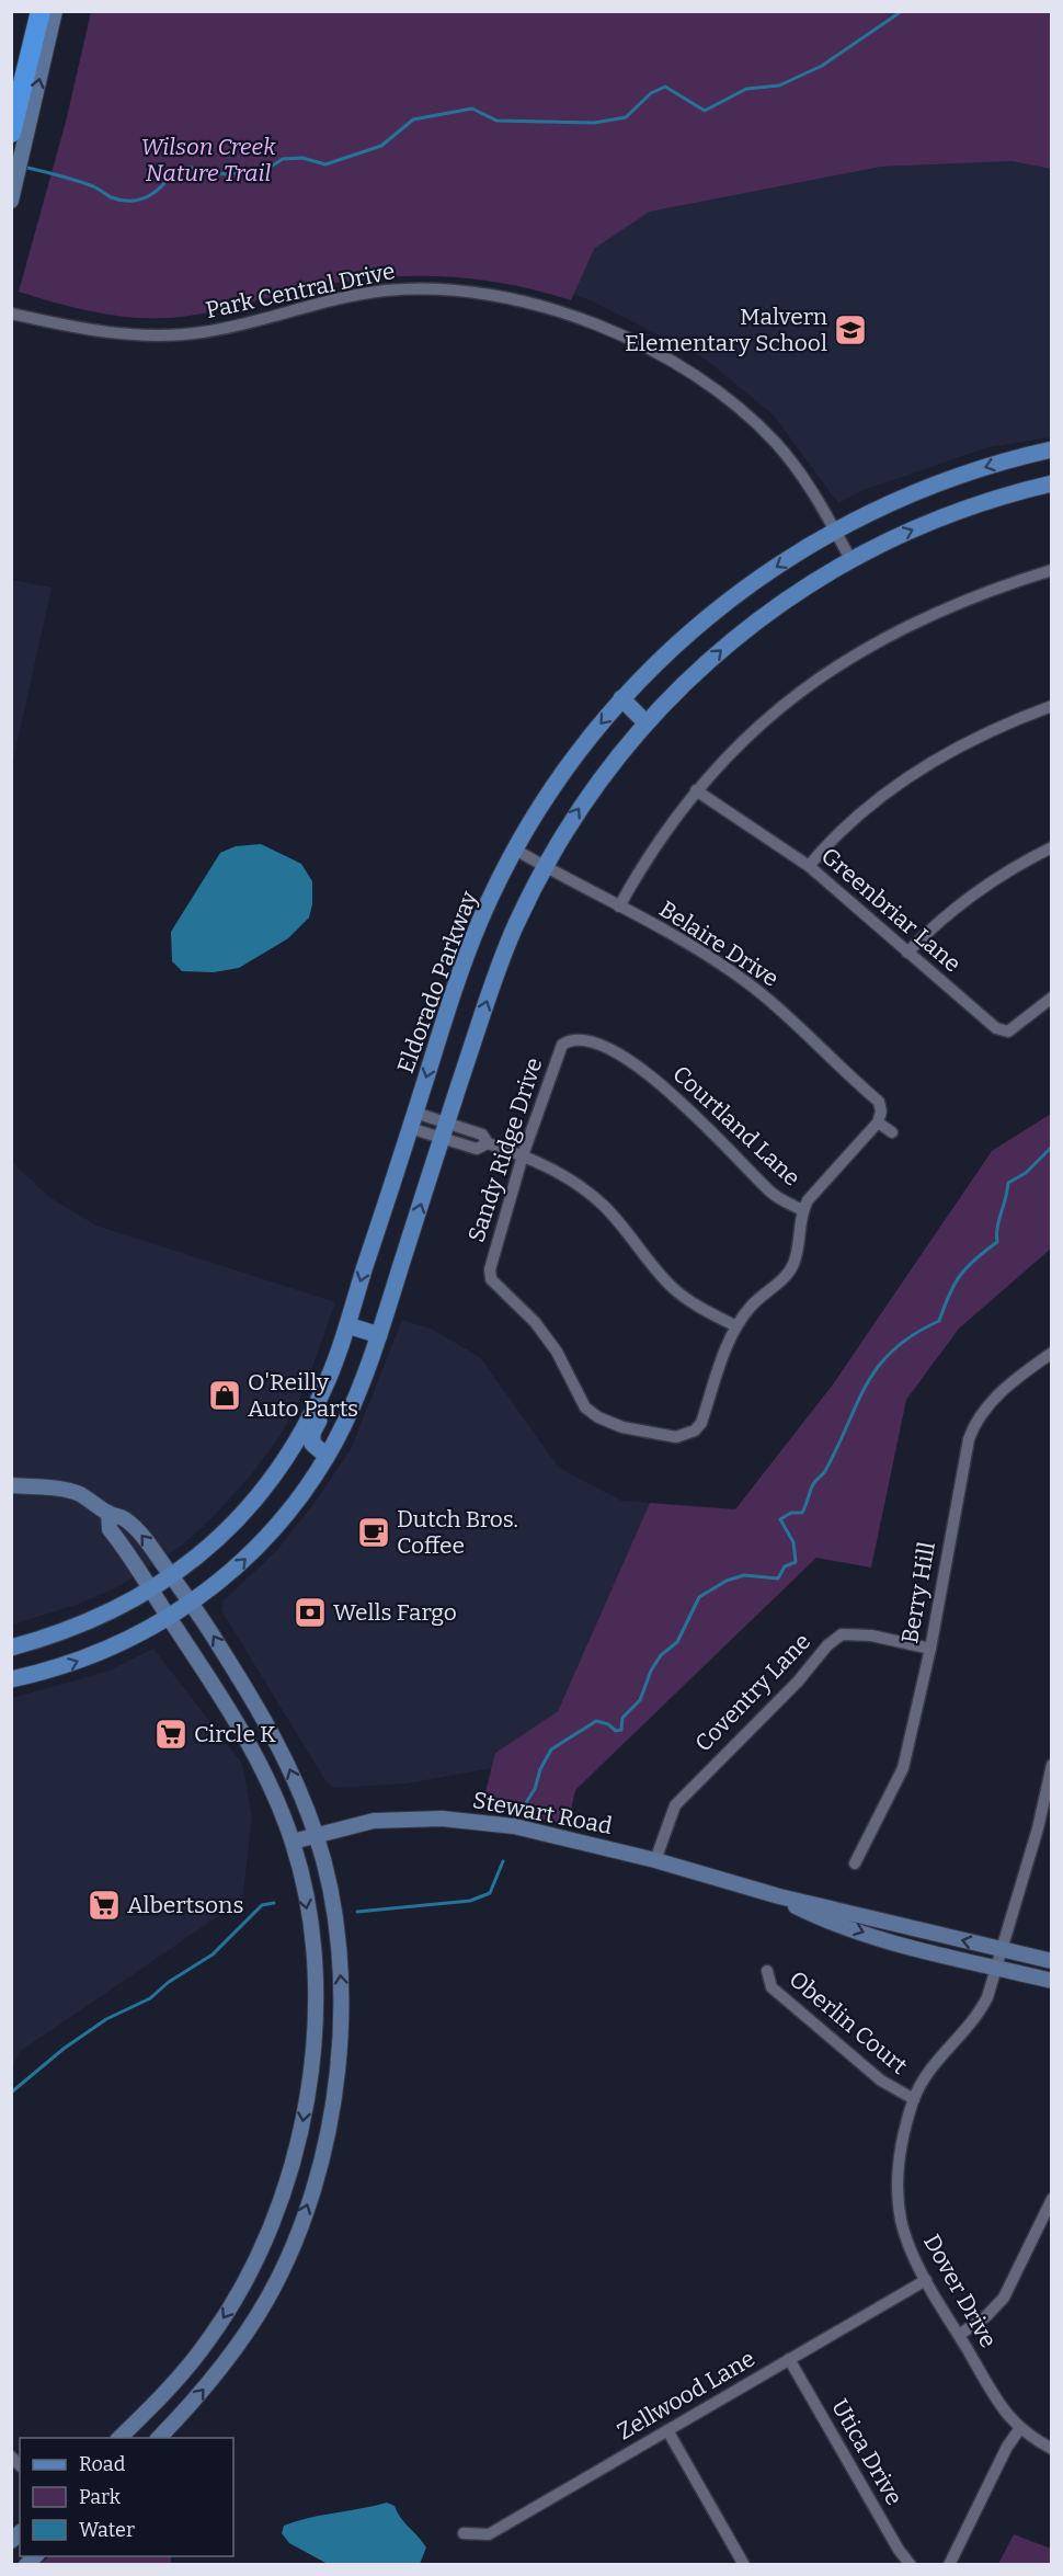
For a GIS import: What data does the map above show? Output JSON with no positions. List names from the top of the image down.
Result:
{
  "streets": {
    "main road": ["Eldorado Parkway"],
    "street": [
      "Park Central Drive",
      "Greenbriar Lane",
      "Belaire Drive",
      "Courtland Lane",
      "Sandy Ridge Drive",
      "Berry Hill",
      "Coventry Lane",
      "Stewart Road",
      "Oberlin Court",
      "Dover Drive",
      "Zellwood Lane",
      "Utica Drive"
    ]
  },
  "crossings": [
    ["Park Central Drive", "Eldorado Parkway"],
    ["Belaire Drive", "Eldorado Parkway"],
    ["Courtland Lane", "Sandy Ridge Drive"],
    ["Berry Hill", "Coventry Lane"],
    ["Coventry Lane", "Stewart Road"],
    ["Stewart Road", "Dover Drive"],
    ["Oberlin Court", "Dover Drive"],
    ["Dover Drive", "Zellwood Lane"],
    ["Zellwood Lane", "Utica Drive"]
  ],
  "parks": ["Wilson Creek Nature Trail"],
  "places": {
    "school or university": ["Malvern Elementary School"],
    "shop": ["O'Reilly Auto Parts"],
    "cafe": ["Dutch Bros. Coffee"],
    "bank": ["Wells Fargo"],
    "supermarket": ["Circle K", "Albertsons"]
  },
  "legend": ["Road", "Park", "Water"]
}
